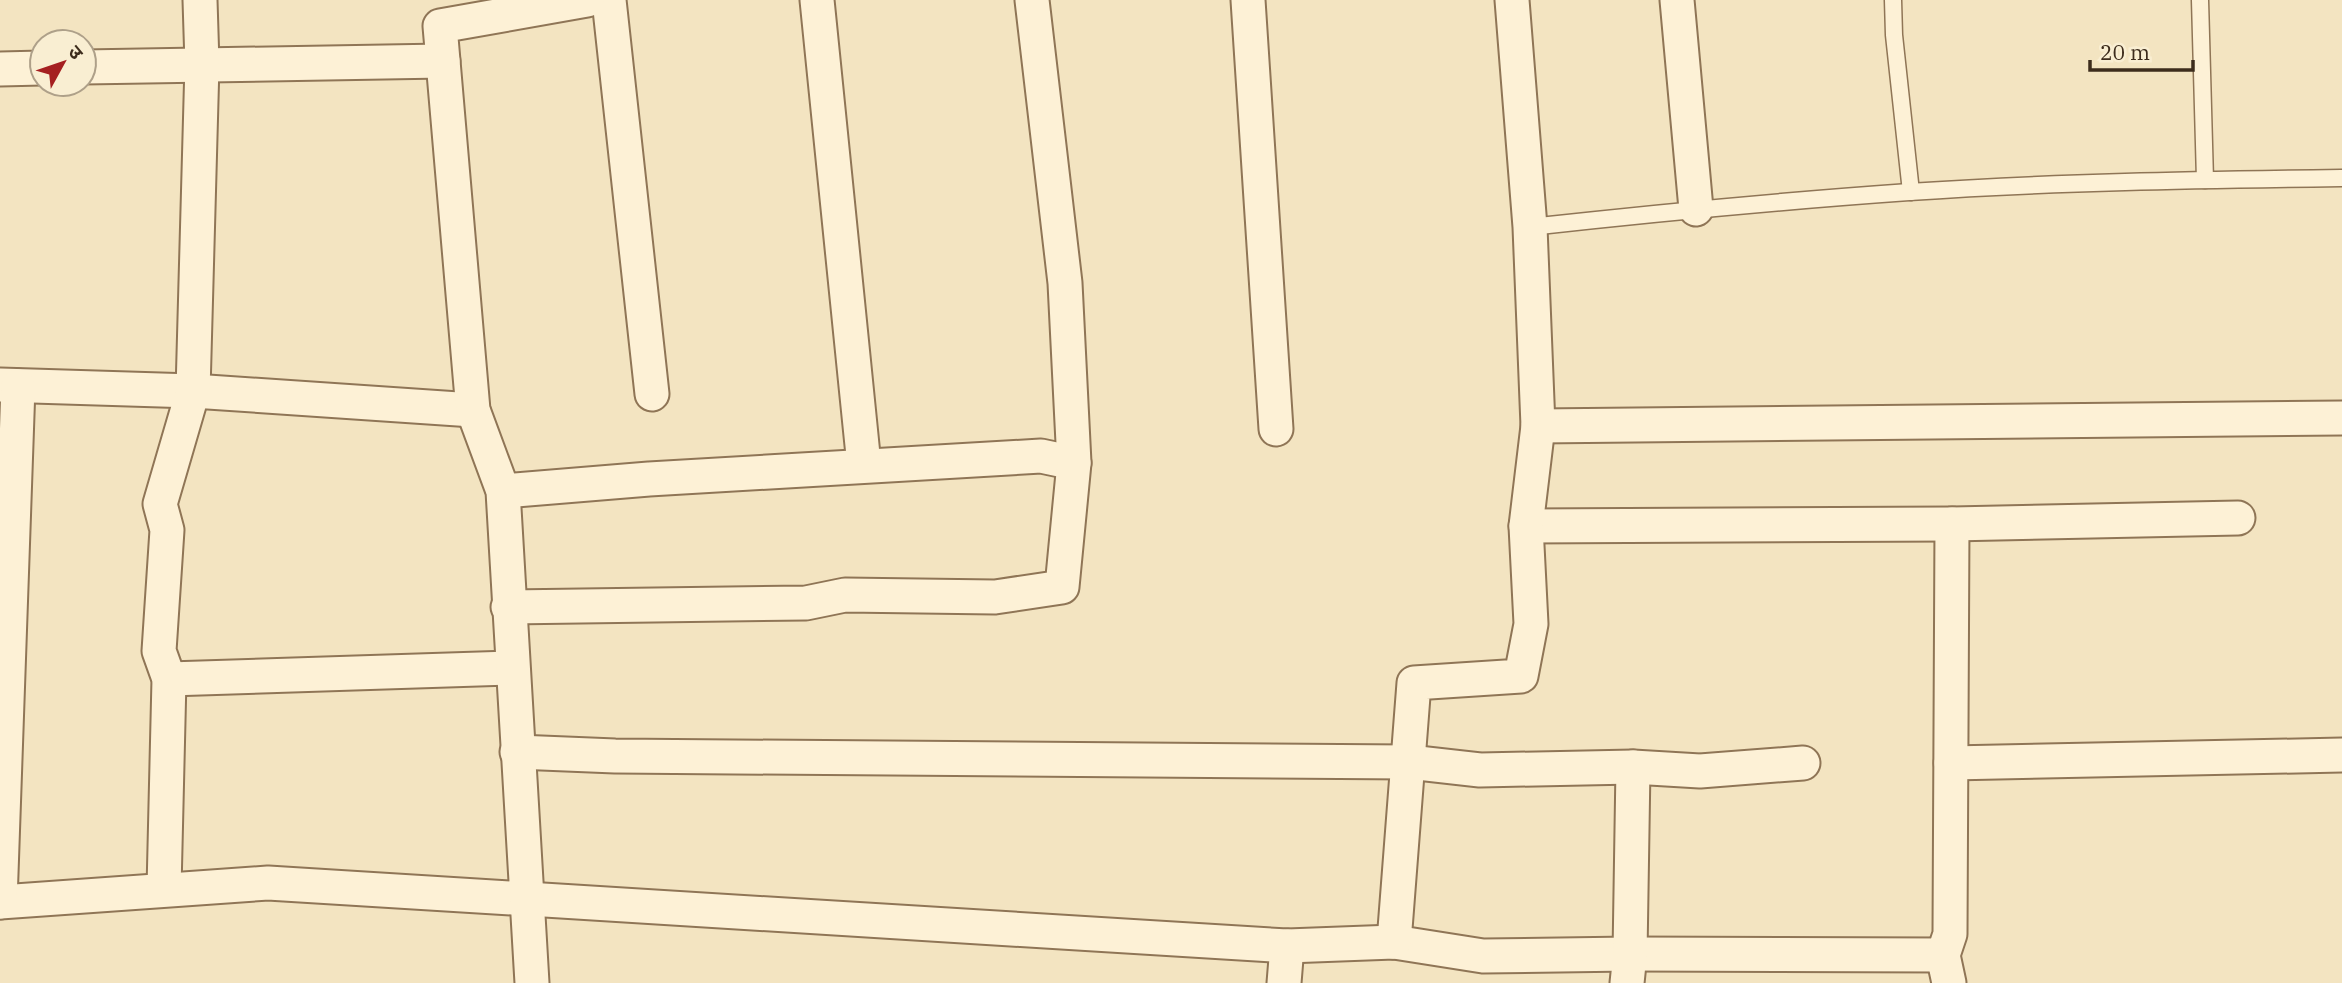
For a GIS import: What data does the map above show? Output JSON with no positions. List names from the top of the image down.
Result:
{
  "scale_bar": "20 m",
  "north": "top right"
}
